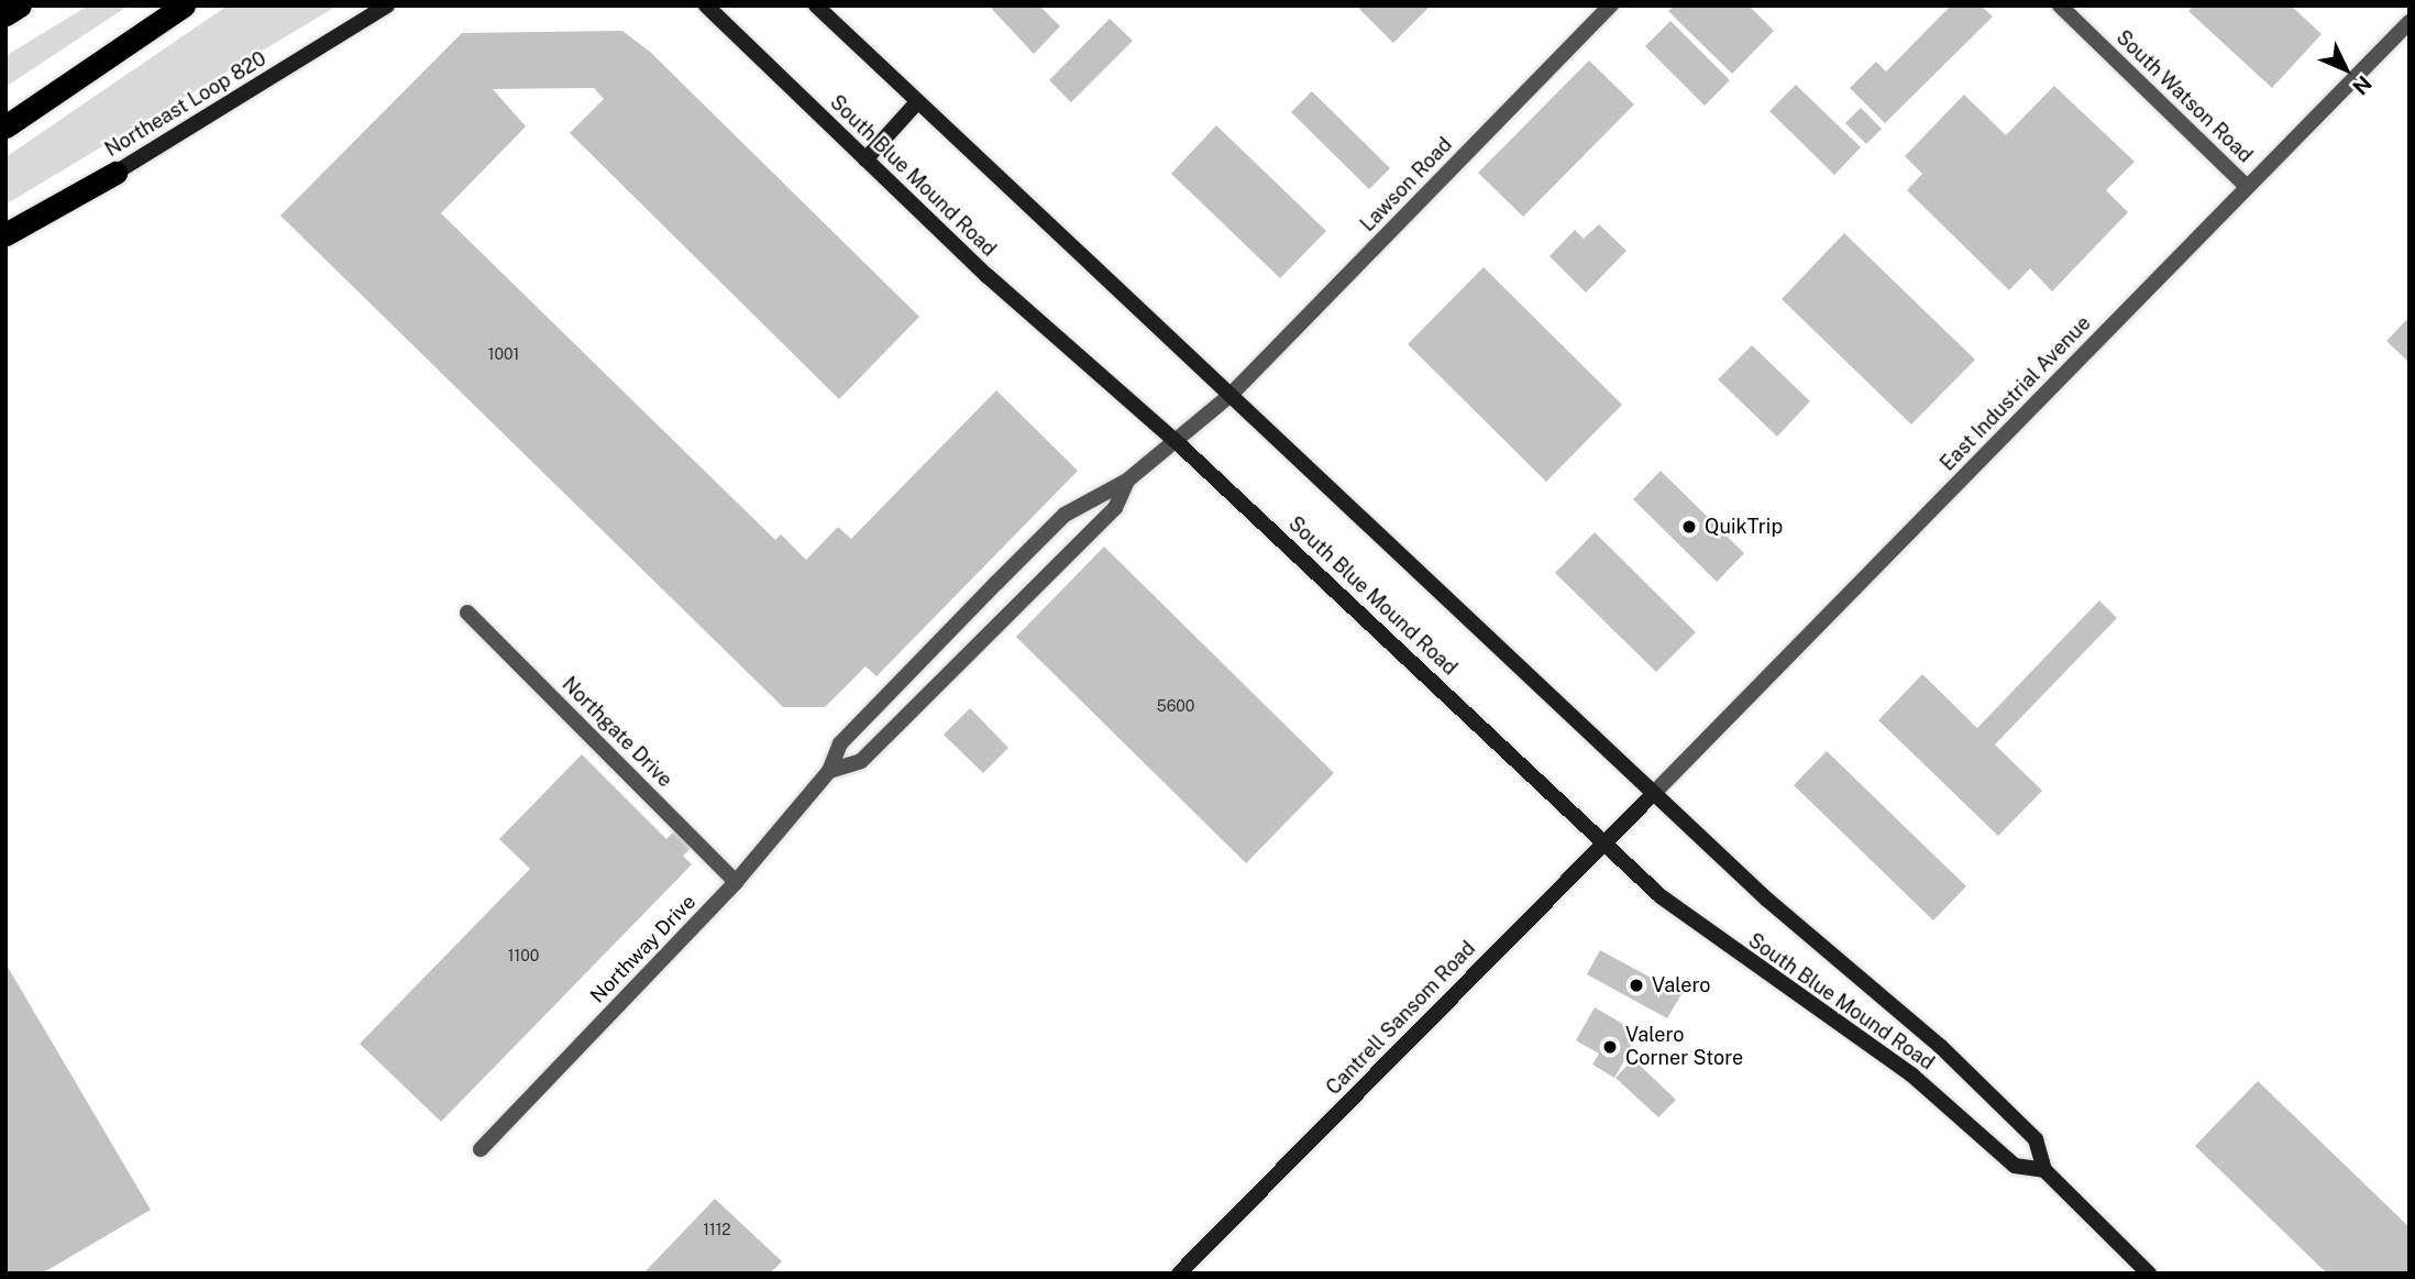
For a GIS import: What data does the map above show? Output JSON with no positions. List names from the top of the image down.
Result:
{
  "streets": {
    "main road": ["Northeast Loop 820", "South Blue Mound Road", "Cantrell Sansom Road"],
    "street": [
      "South Watson Road",
      "Lawson Road",
      "East Industrial Avenue",
      "Northgate Drive",
      "Northway Drive"
    ]
  },
  "crossings": [
    ["South Watson Road", "East Industrial Avenue"],
    ["South Blue Mound Road", "Lawson Road"],
    ["South Blue Mound Road", "East Industrial Avenue"],
    ["South Blue Mound Road", "Northway Drive"],
    ["South Blue Mound Road", "Cantrell Sansom Road"],
    ["Lawson Road", "Northway Drive"],
    ["East Industrial Avenue", "Cantrell Sansom Road"],
    ["Northgate Drive", "Northway Drive"]
  ],
  "places": ["QuikTrip", "Valero", "Valero Corner Store"],
  "house_numbers": [
    "1001",
    "5600",
    "1100",
    "1112"
  ],
  "north": "bottom right"
}
